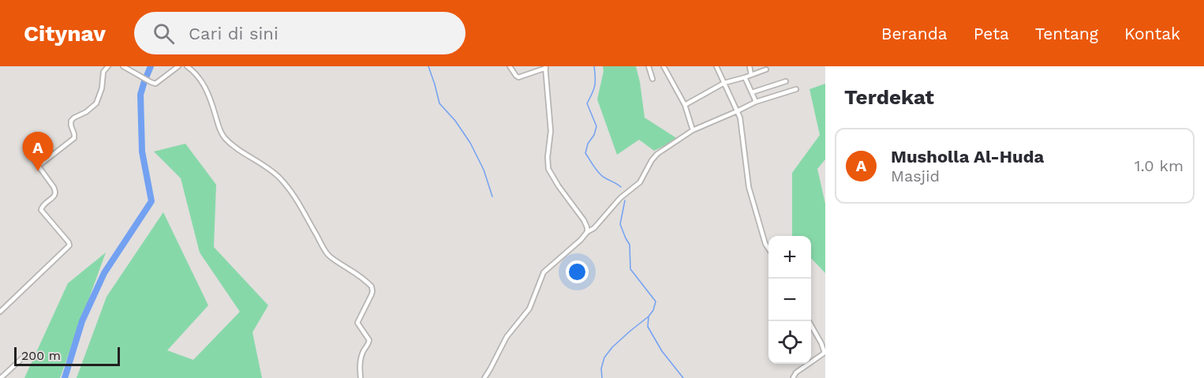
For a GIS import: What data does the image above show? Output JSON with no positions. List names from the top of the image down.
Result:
{
  "scale_bar": "200 m",
  "page": {
    "header": "Citynav",
    "search": "Cari di sini",
    "nav": [
      "Beranda",
      "Peta",
      "Tentang",
      "Kontak"
    ],
    "heading": "Terdekat",
    "list": [
      {
        "mark": "A",
        "name": "Musholla Al-Huda",
        "note": "Masjid",
        "value": "1.0 km"
      }
    ],
    "pins": "A",
    "map_buttons": ["+", "−"],
    "scale": "200 m"
  }
}
